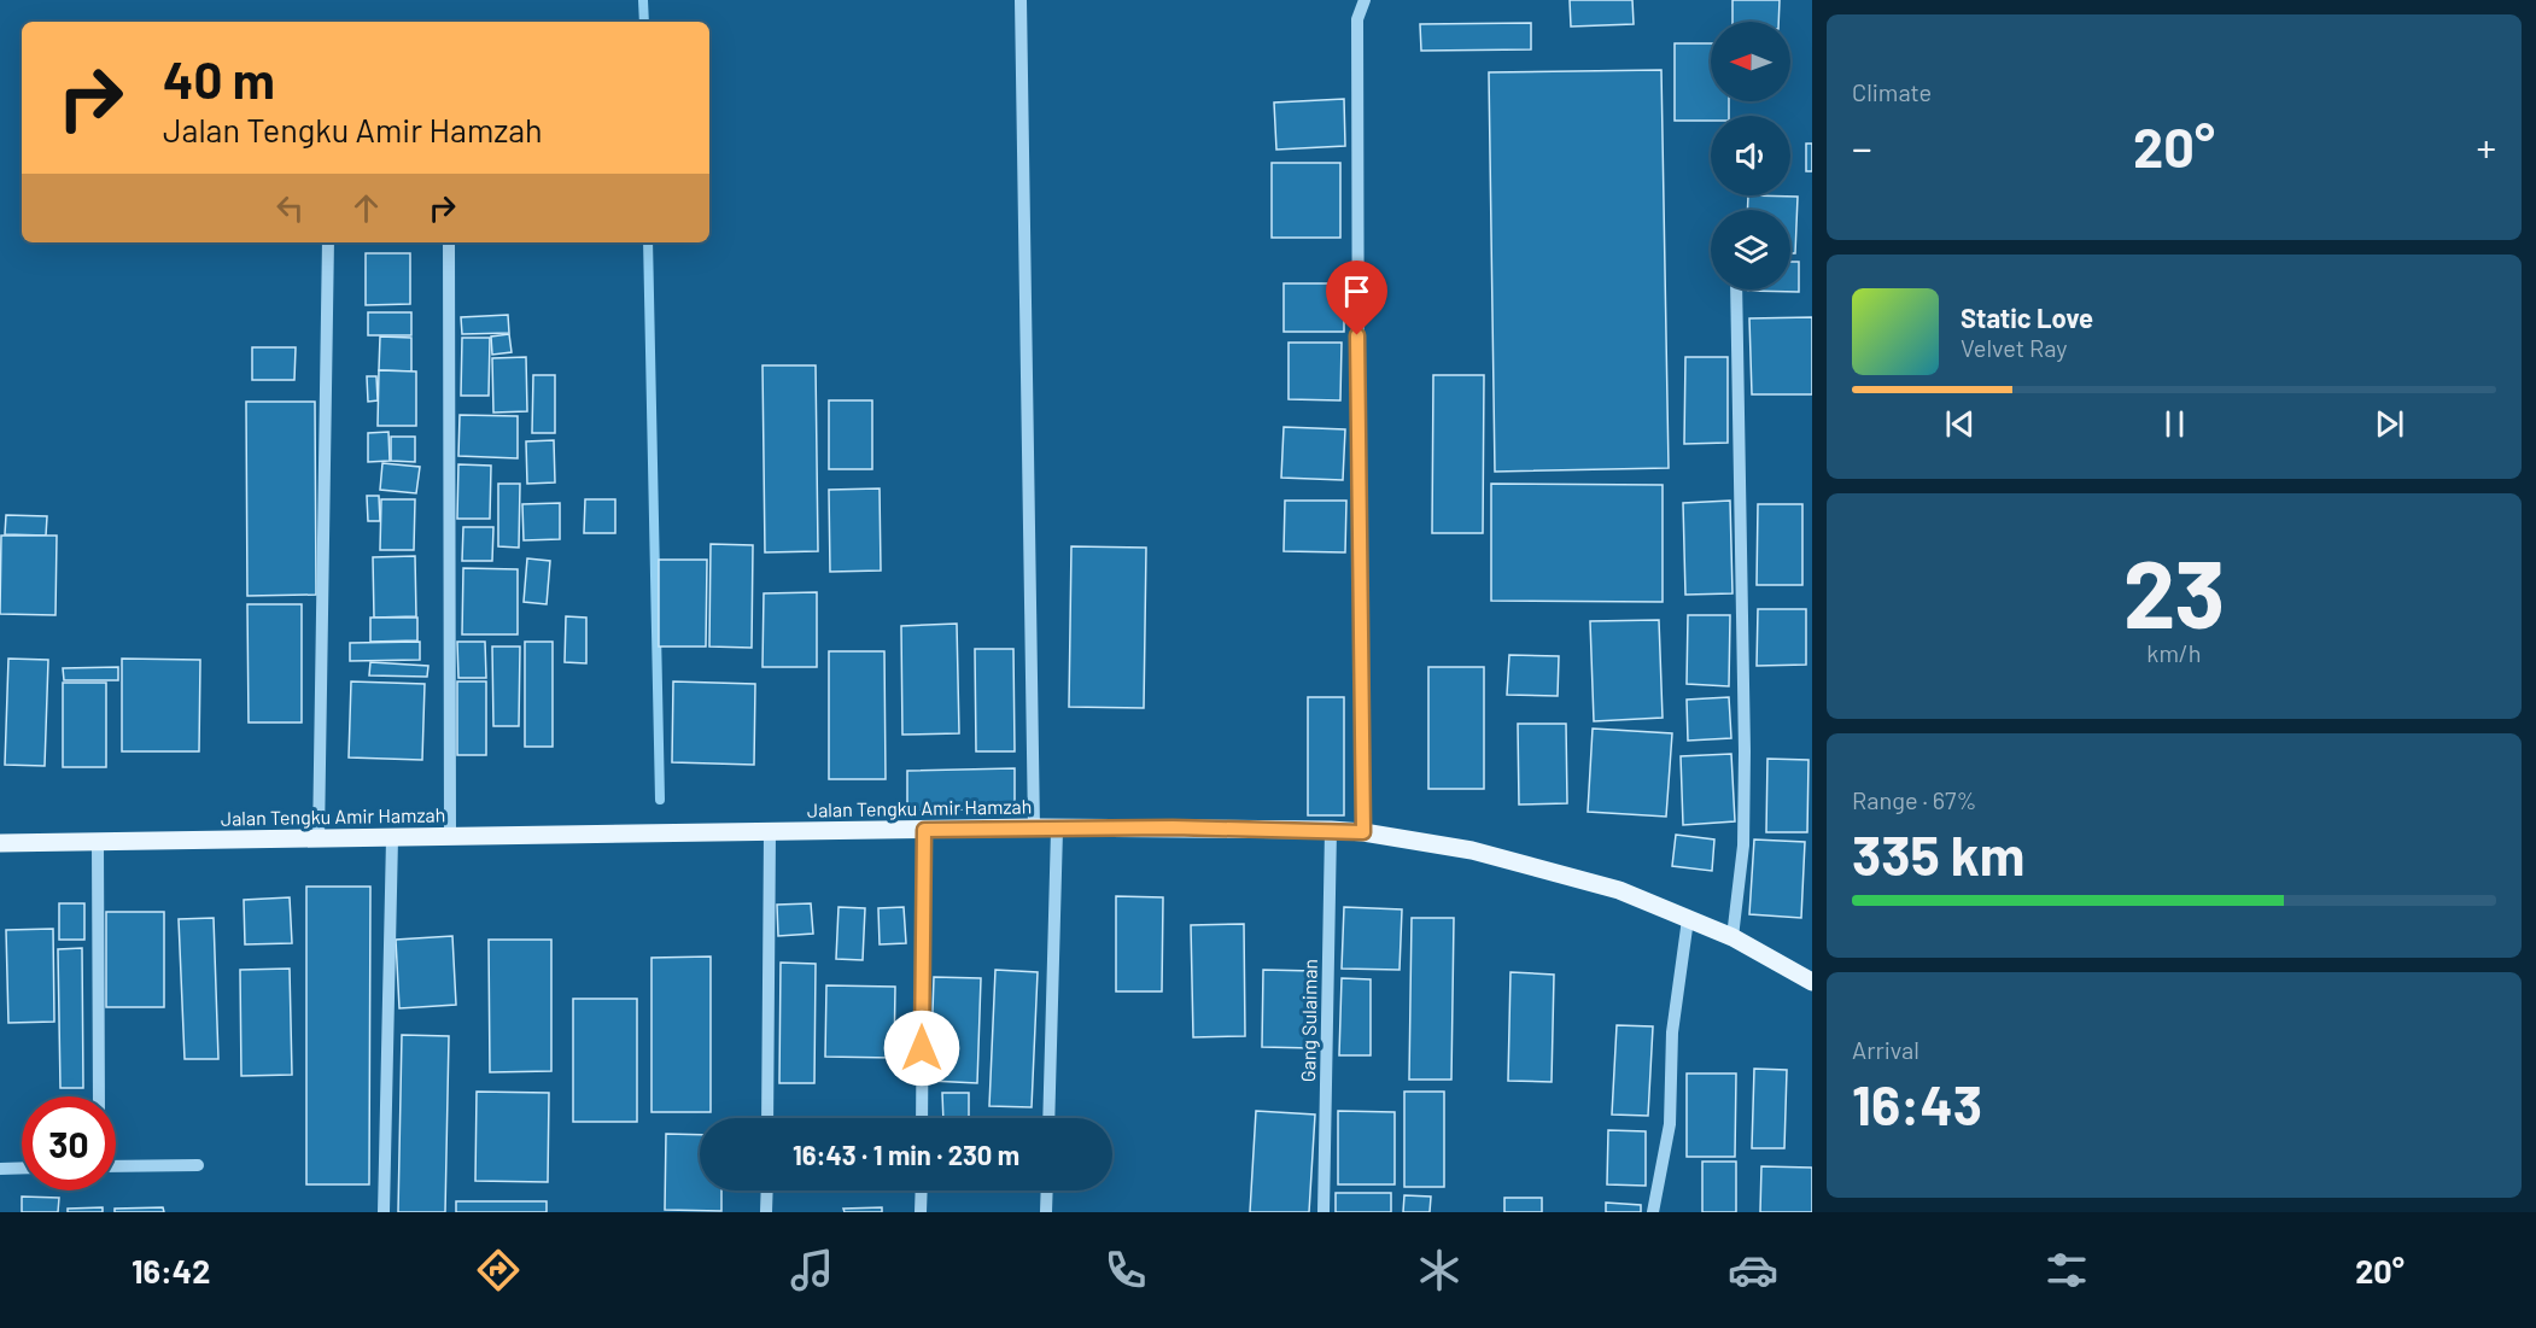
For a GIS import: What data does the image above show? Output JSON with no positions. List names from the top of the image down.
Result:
{
  "streets": {
    "main road": ["Jalan Tengku Amir Hamzah"],
    "street": ["Gang Sulaiman"]
  },
  "crossings": [
    ["Jalan Tengku Amir Hamzah", "Gang Sulaiman"]
  ],
  "north": "left",
  "page": {
    "tile": [
      "Climate",
      ["23", "km/h"],
      ["Range · 67%", "335 km"],
      ["Arrival", "16:43"]
    ],
    "turn": ["40 m", "Jalan Tengku Amir Hamzah"],
    "heat": ["−", "20°", "+"],
    "song": ["Static Love", "Velvet Ray"],
    "limit": "30",
    "trip": "16:43 · 1 min · 230 m",
    "tabs": ["16:42", "20°"]
  }
}
